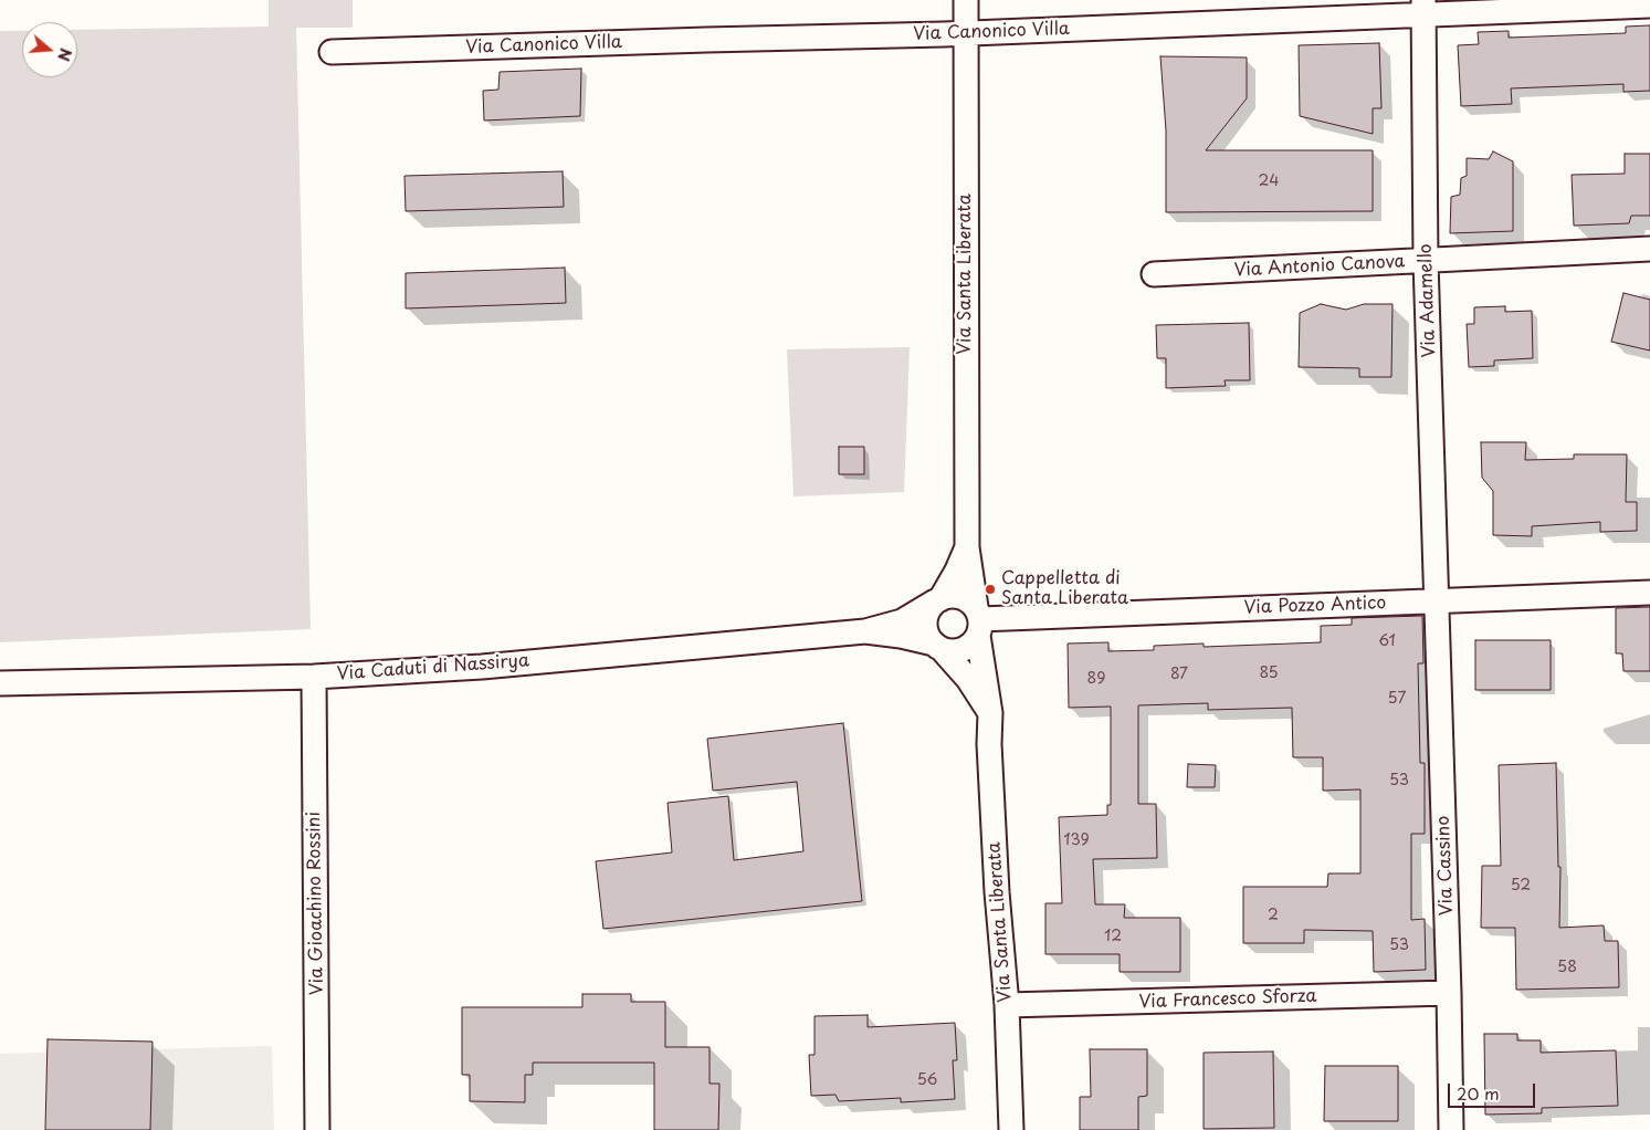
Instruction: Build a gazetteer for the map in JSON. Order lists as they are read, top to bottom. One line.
{"streets":{"street":["Via Canonico Villa","Via Antonio Canova","Via Santa Liberata","Via Adamello","Via Pozzo Antico","Via Caduti di Nassirya","Via Cassino","Via Gioachino Rossini","Via Francesco Sforza"]},"crossings":[["Via Canonico Villa","Via Santa Liberata"],["Via Canonico Villa","Via Adamello"],["Via Antonio Canova","Via Adamello"],["Via Santa Liberata","Via Pozzo Antico"],["Via Santa Liberata","Via Francesco Sforza"],["Via Adamello","Via Pozzo Antico"],["Via Adamello","Via Cassino"],["Via Pozzo Antico","Via Cassino"],["Via Caduti di Nassirya","Via Gioachino Rossini"],["Via Cassino","Via Francesco Sforza"]],"places":["Cappelletta di Santa Liberata"],"house_numbers":["24","61","85","87","89","57","53","139","52","2","12","53","58","56"],"scale_bar":"20 m","north":"right"}
